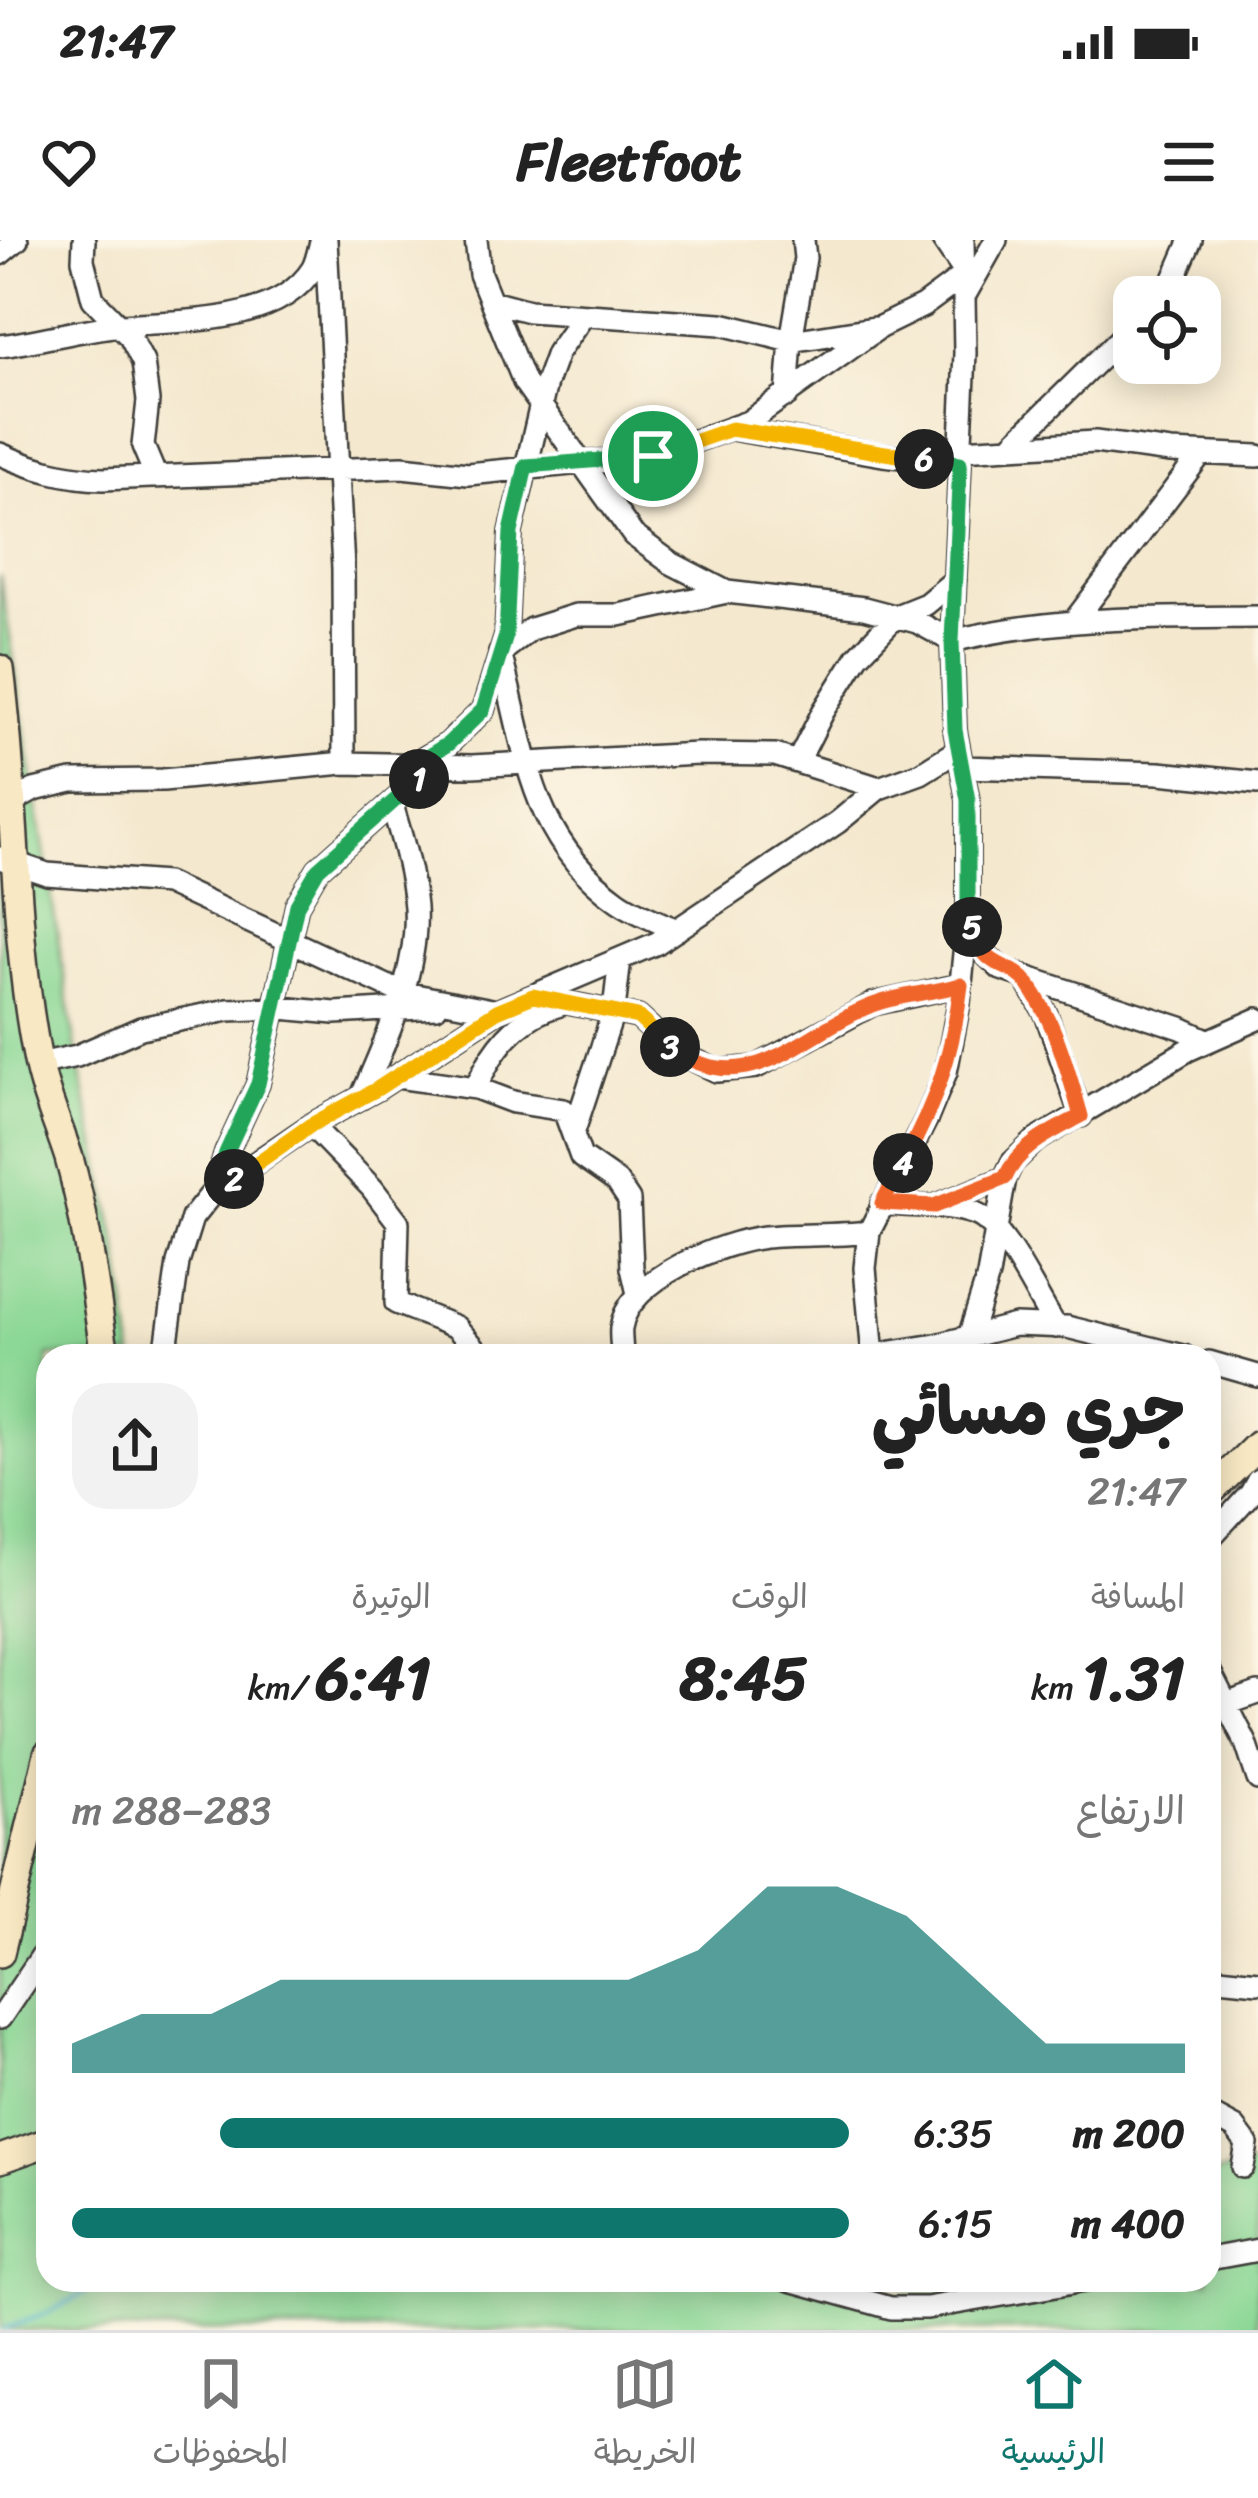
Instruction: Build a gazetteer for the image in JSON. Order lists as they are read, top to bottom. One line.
{"page":{"status":"21:47","header":"Fleetfoot","pins":["6","1","5","3","4","2"],"heading":["جري مسائي","21:47"],"stats":[["المسافة","1.31 km"],["الوقت","8:45"],["الوتيرة","6:41 /km"]],"chart":["الارتفاع","283–288 m"],"list":[{"name":"200 m","note":"6:35"},{"name":"400 m","note":"6:15"}],"tabs":["الرئيسية","الخريطة","المحفوظات"]}}
